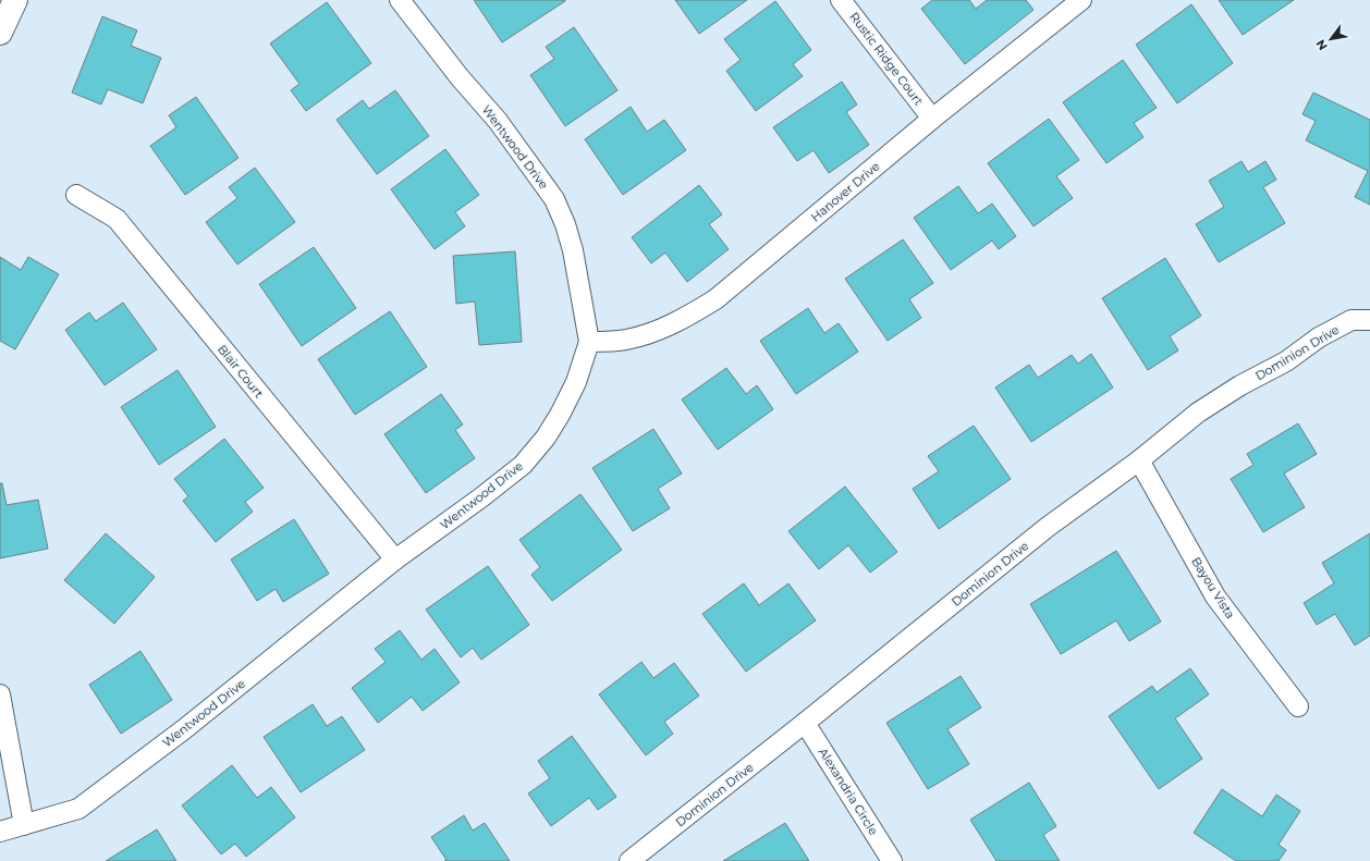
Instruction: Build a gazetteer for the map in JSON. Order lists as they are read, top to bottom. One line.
{"streets":{"street":["Rustic Ridge Court","Wentwood Drive","Hanover Drive","Dominion Drive","Blair Court","Bayou Vista","Alexandria Circle"]},"crossings":[["Rustic Ridge Court","Hanover Drive"],["Wentwood Drive","Hanover Drive"],["Wentwood Drive","Blair Court"],["Dominion Drive","Bayou Vista"],["Dominion Drive","Alexandria Circle"]],"north":"bottom left"}
